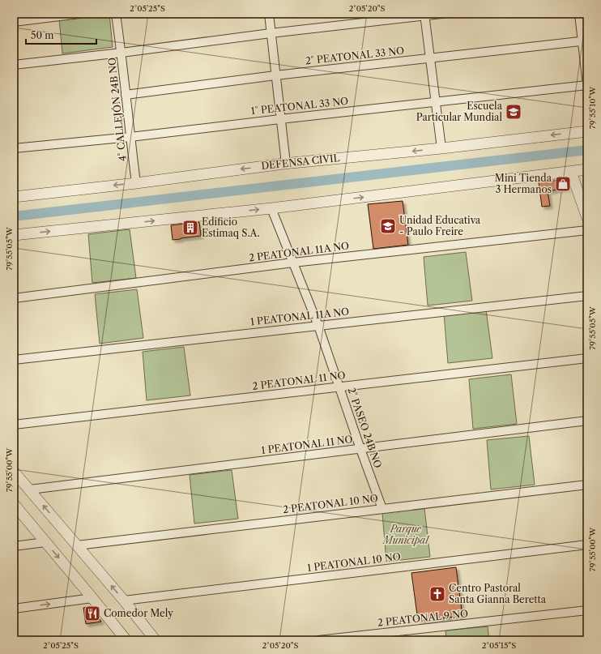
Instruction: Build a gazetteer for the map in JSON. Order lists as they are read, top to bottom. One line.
{"streets":{"street":["2° PEATONAL 33 NO","1° PEATONAL 33 NO","4° CALLEJÓN 24B NO","DEFENSA CIVIL","2 PEATONAL 11A NO","1 PEATONAL 11A NO","2 PEATONAL 11 NO","2° PASEO 24B NO","1 PEATONAL 11 NO","2 PEATONAL 10 NO","1 PEATONAL 10 NO","2 PEATONAL 9 NO"]},"crossings":[["2° PEATONAL 33 NO","4° CALLEJÓN 24B NO"],["1° PEATONAL 33 NO","4° CALLEJÓN 24B NO"],["4° CALLEJÓN 24B NO","DEFENSA CIVIL"],["2 PEATONAL 11A NO","2° PASEO 24B NO"],["1 PEATONAL 11A NO","2° PASEO 24B NO"],["2 PEATONAL 11 NO","2° PASEO 24B NO"],["2° PASEO 24B NO","1 PEATONAL 11 NO"],["2° PASEO 24B NO","2 PEATONAL 10 NO"]],"parks":["Parque Municipal"],"places":{"school or university":["Escuela Particular Mundial","Unidad Educativa - Paulo Freire"],"shop":["Mini Tienda 3 Hermanos"],"building":["Edificio Estimaq S.A."],"church":["Centro Pastoral Santa Gianna Beretta"],"restaurant":["Comedor Mely"]},"scale_bar":"50 m","coordinates":["2°05'25\"S","2°05'20\"S","79°55'10\"W","79°55'05\"W","79°55'00\"W","2°05'15\"S"]}
